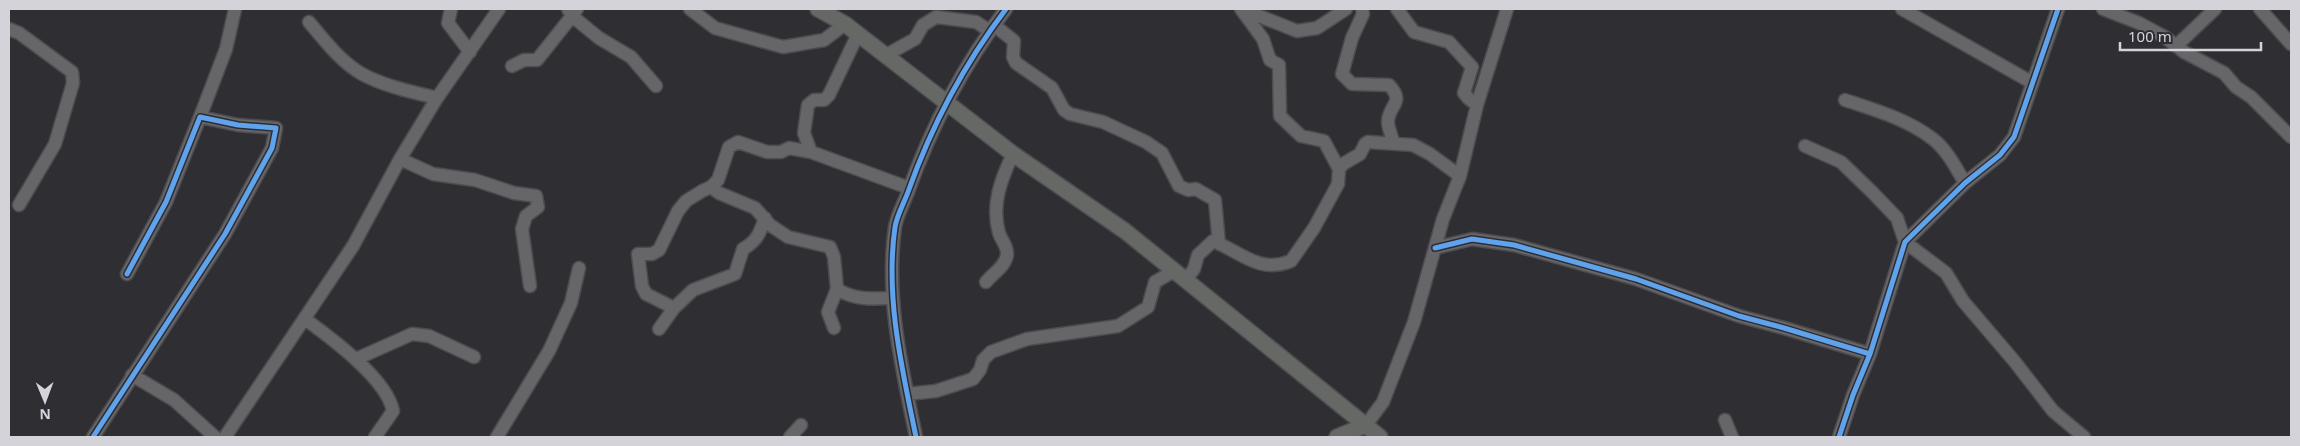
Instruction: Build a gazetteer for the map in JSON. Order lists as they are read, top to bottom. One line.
{"scale_bar":"100 m","north":"bottom"}
